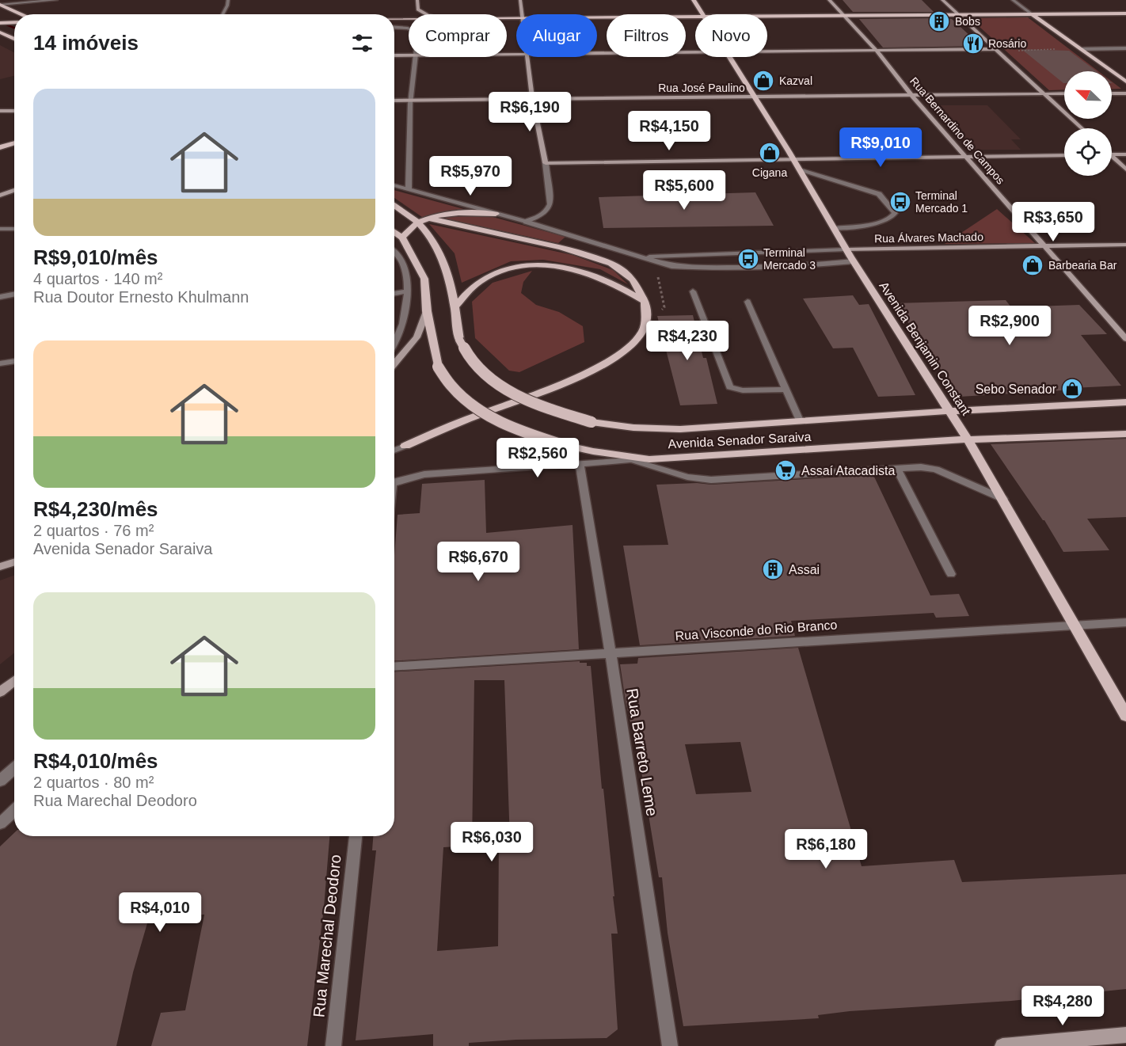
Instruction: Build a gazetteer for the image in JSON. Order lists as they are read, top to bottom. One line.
{"streets":{"main road":["Avenida Benjamin Constant","Avenida Senador Saraiva"],"street":["Rua José Paulino","Rua Bernardino de Campos","Rua Álvares Machado","Rua Visconde do Rio Branco","Rua Barreto Leme","Rua Marechal Deodoro"]},"crossings":[["Rua José Paulino","Rua Bernardino de Campos"],["Rua José Paulino","Avenida Benjamin Constant"],["Rua Bernardino de Campos","Rua Álvares Machado"],["Rua Álvares Machado","Avenida Benjamin Constant"],["Avenida Benjamin Constant","Avenida Senador Saraiva"],["Avenida Benjamin Constant","Rua Visconde do Rio Branco"],["Rua Visconde do Rio Branco","Rua Barreto Leme"]],"places":{"building":["Bobs","Assai"],"restaurant":["Rosário"],"shop":["Kazval","Cigana","Barbearia Bar","Sebo Senador"],"bus stop":["Terminal Mercado 1","Terminal Mercado 3"],"supermarket":["Assaí Atacadista"]},"north":"top left","page":{"chip":["Comprar","Alugar","Filtros","Novo"],"heading":"14 imóveis","list":[{"name":"R$9,010/mês","note":"4 quartos · 140 m² · Rua Doutor Ernesto Khulmann"},{"name":"R$4,230/mês","note":"2 quartos · 76 m² · Avenida Senador Saraiva"},{"name":"R$4,010/mês","note":"2 quartos · 80 m² · Rua Marechal Deodoro"}],"price":["R$6,190","R$4,150","R$9,010","R$5,970","R$5,600","R$3,650","R$2,900","R$4,230","R$2,560","R$6,670","R$6,030","R$6,180","R$4,010","R$4,280"]}}
